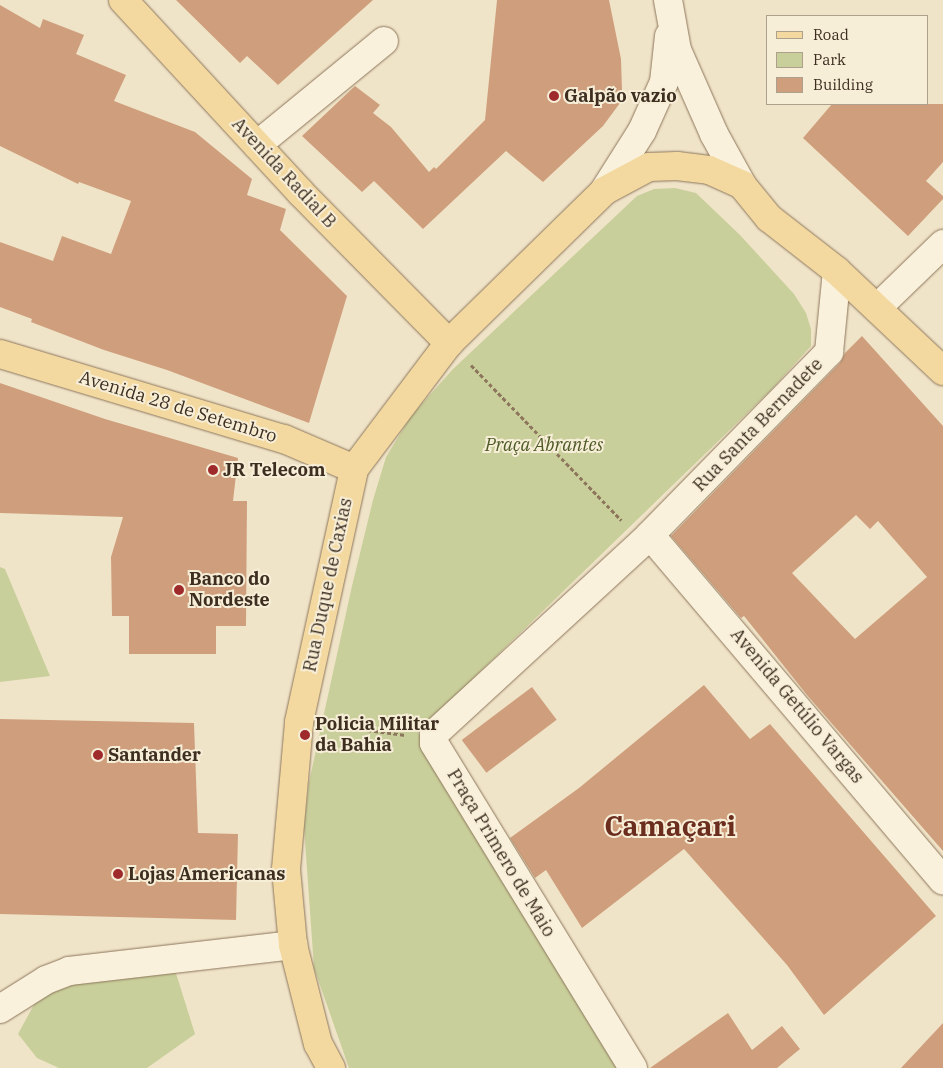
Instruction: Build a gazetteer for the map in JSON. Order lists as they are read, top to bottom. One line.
{"streets":{"main road":["Avenida Radial B","Avenida 28 de Setembro","Rua Duque de Caxias"],"street":["Rua Santa Bernadete","Avenida Getúlio Vargas","Praça Primero de Maio"]},"crossings":[["Avenida Radial B","Rua Duque de Caxias"],["Avenida 28 de Setembro","Rua Duque de Caxias"],["Rua Santa Bernadete","Avenida Getúlio Vargas"]],"districts":["Camaçari"],"parks":["Praça Abrantes"],"places":["Galpão vazio","JR Telecom","Banco do Nordeste","Policia Militar da Bahia","Santander","Lojas Americanas"],"legend":["Road","Park","Building"]}
